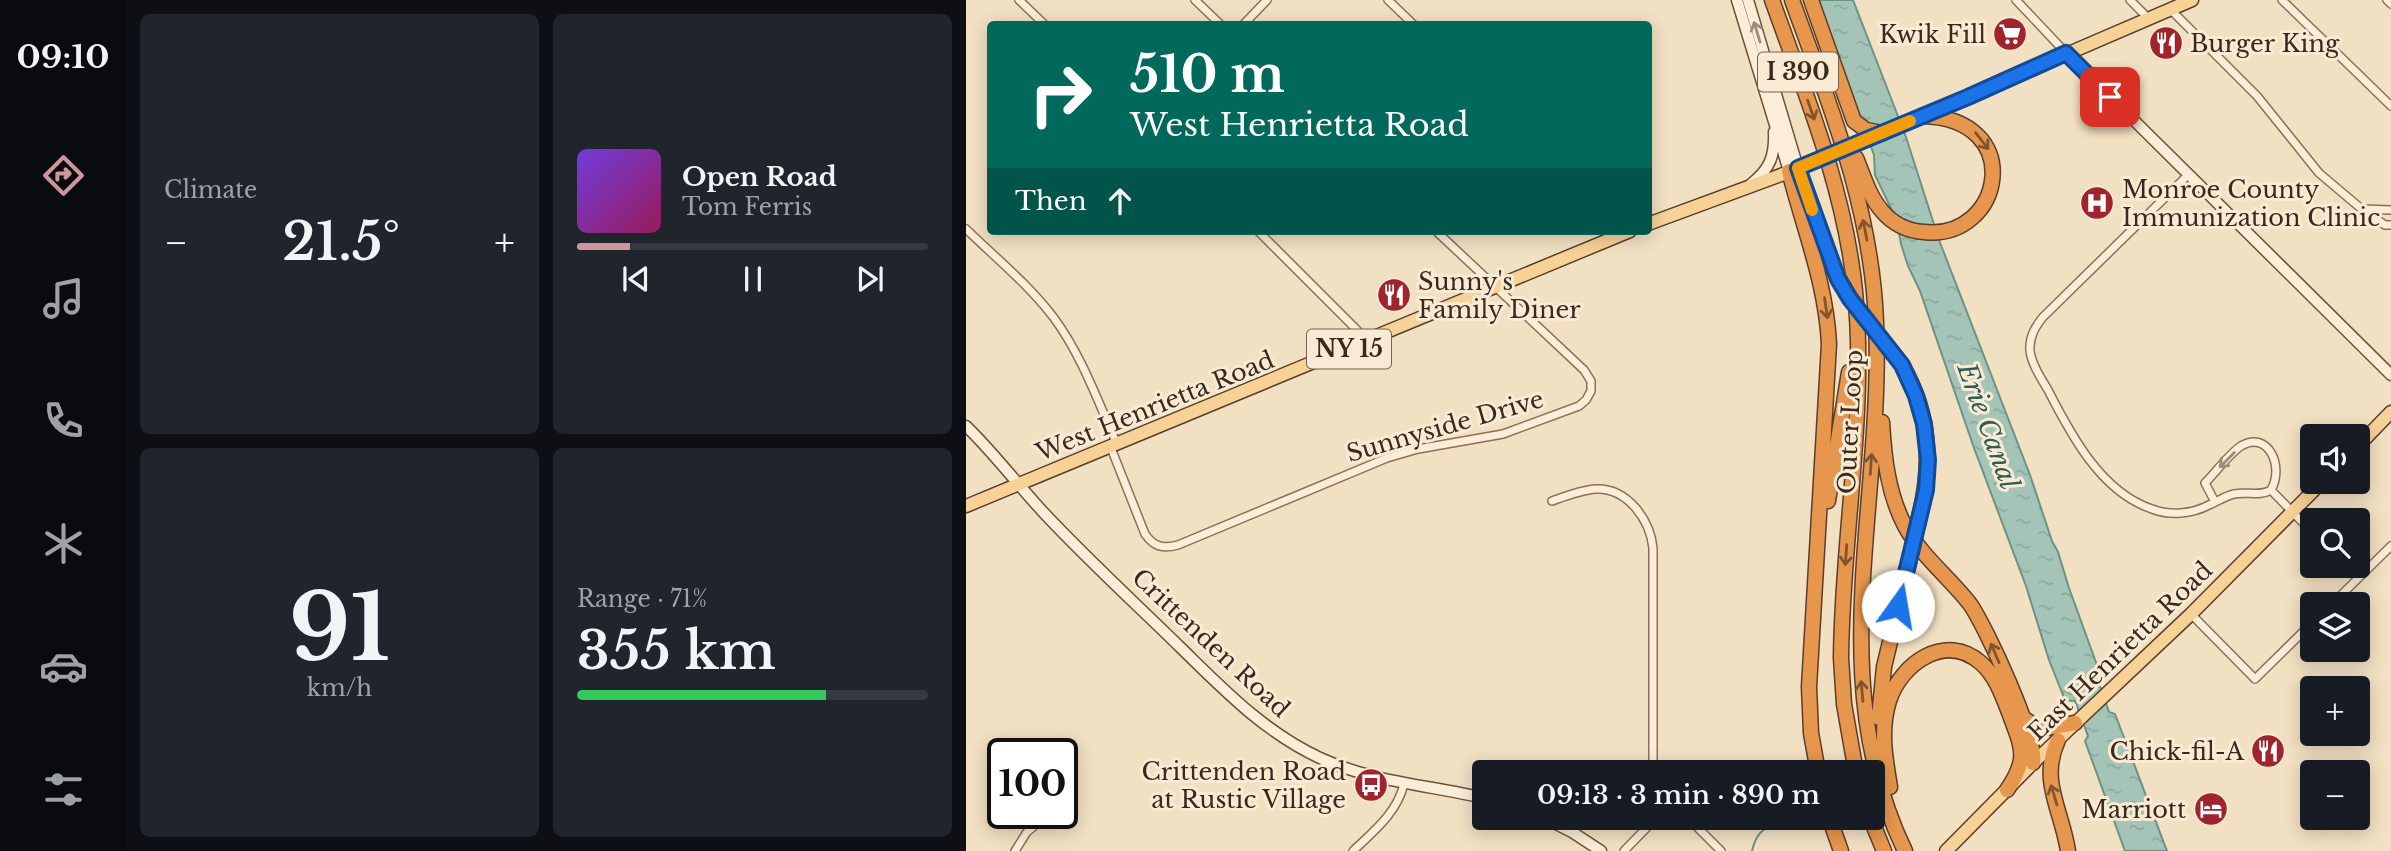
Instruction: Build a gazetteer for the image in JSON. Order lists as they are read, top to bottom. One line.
{"streets":{"highway":["I 390","Outer Loop"],"main road":["NY 15","West Henrietta Road","East Henrietta Road"],"street":["Sunnyside Drive","Crittenden Road"]},"crossings":[["West Henrietta Road","Sunnyside Drive"],["West Henrietta Road","Crittenden Road"]],"water":["Erie Canal"],"places":{"supermarket":["Kwik Fill"],"restaurant":["Burger King","Sunny's Family Diner","Chick-fil-A"],"hospital":["Monroe County Immunization Clinic"],"bus stop":["Crittenden Road at Rustic Village"],"hotel":["Marriott"]},"page":{"tabs":"09:10","tile":["Climate",["91","km/h"],["Range · 71%","355 km"]],"turn":["510 m","West Henrietta Road"],"song":["Open Road","Tom Ferris"],"then":"Then","heat":["−","21.5°","+"],"map_buttons":["+","−"],"limit":"100","trip":"09:13 · 3 min · 890 m"}}
